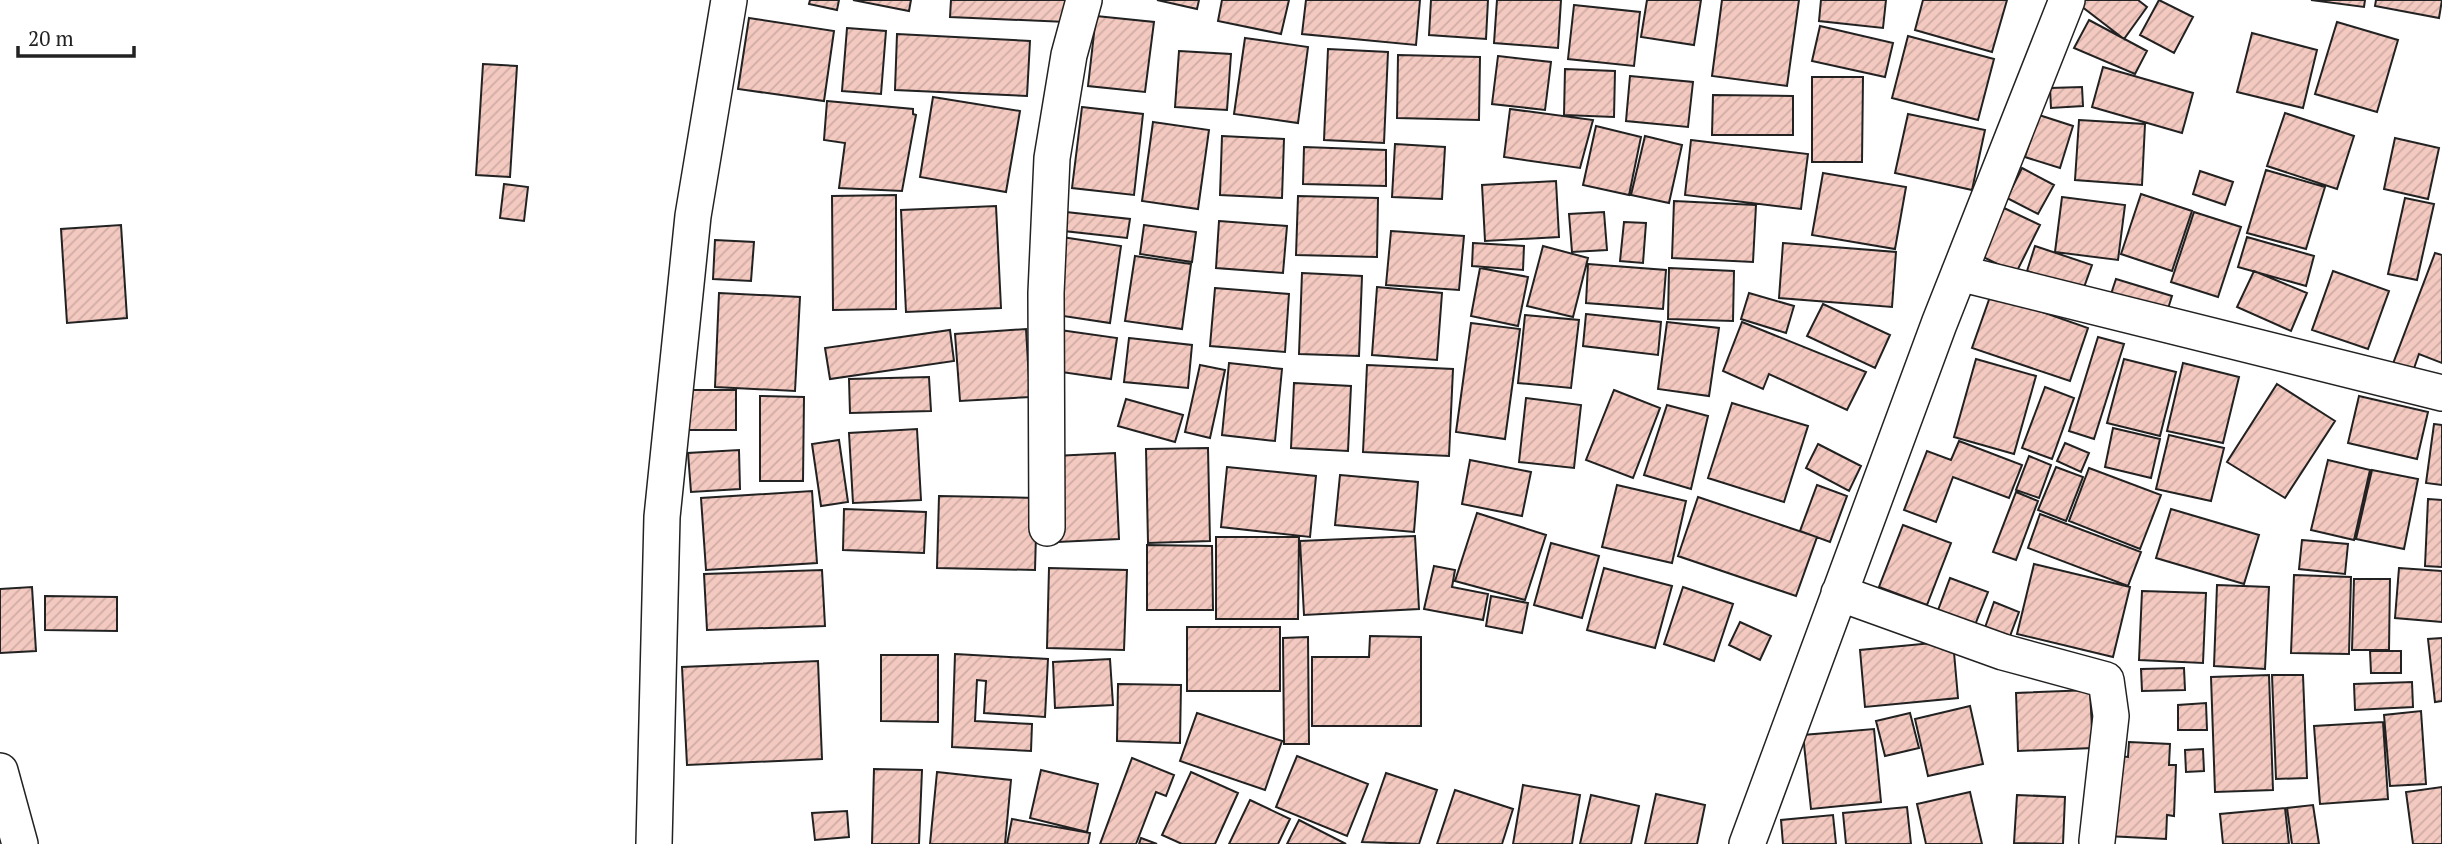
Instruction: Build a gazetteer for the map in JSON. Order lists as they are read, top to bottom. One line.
{"scale_bar":"20 m"}
